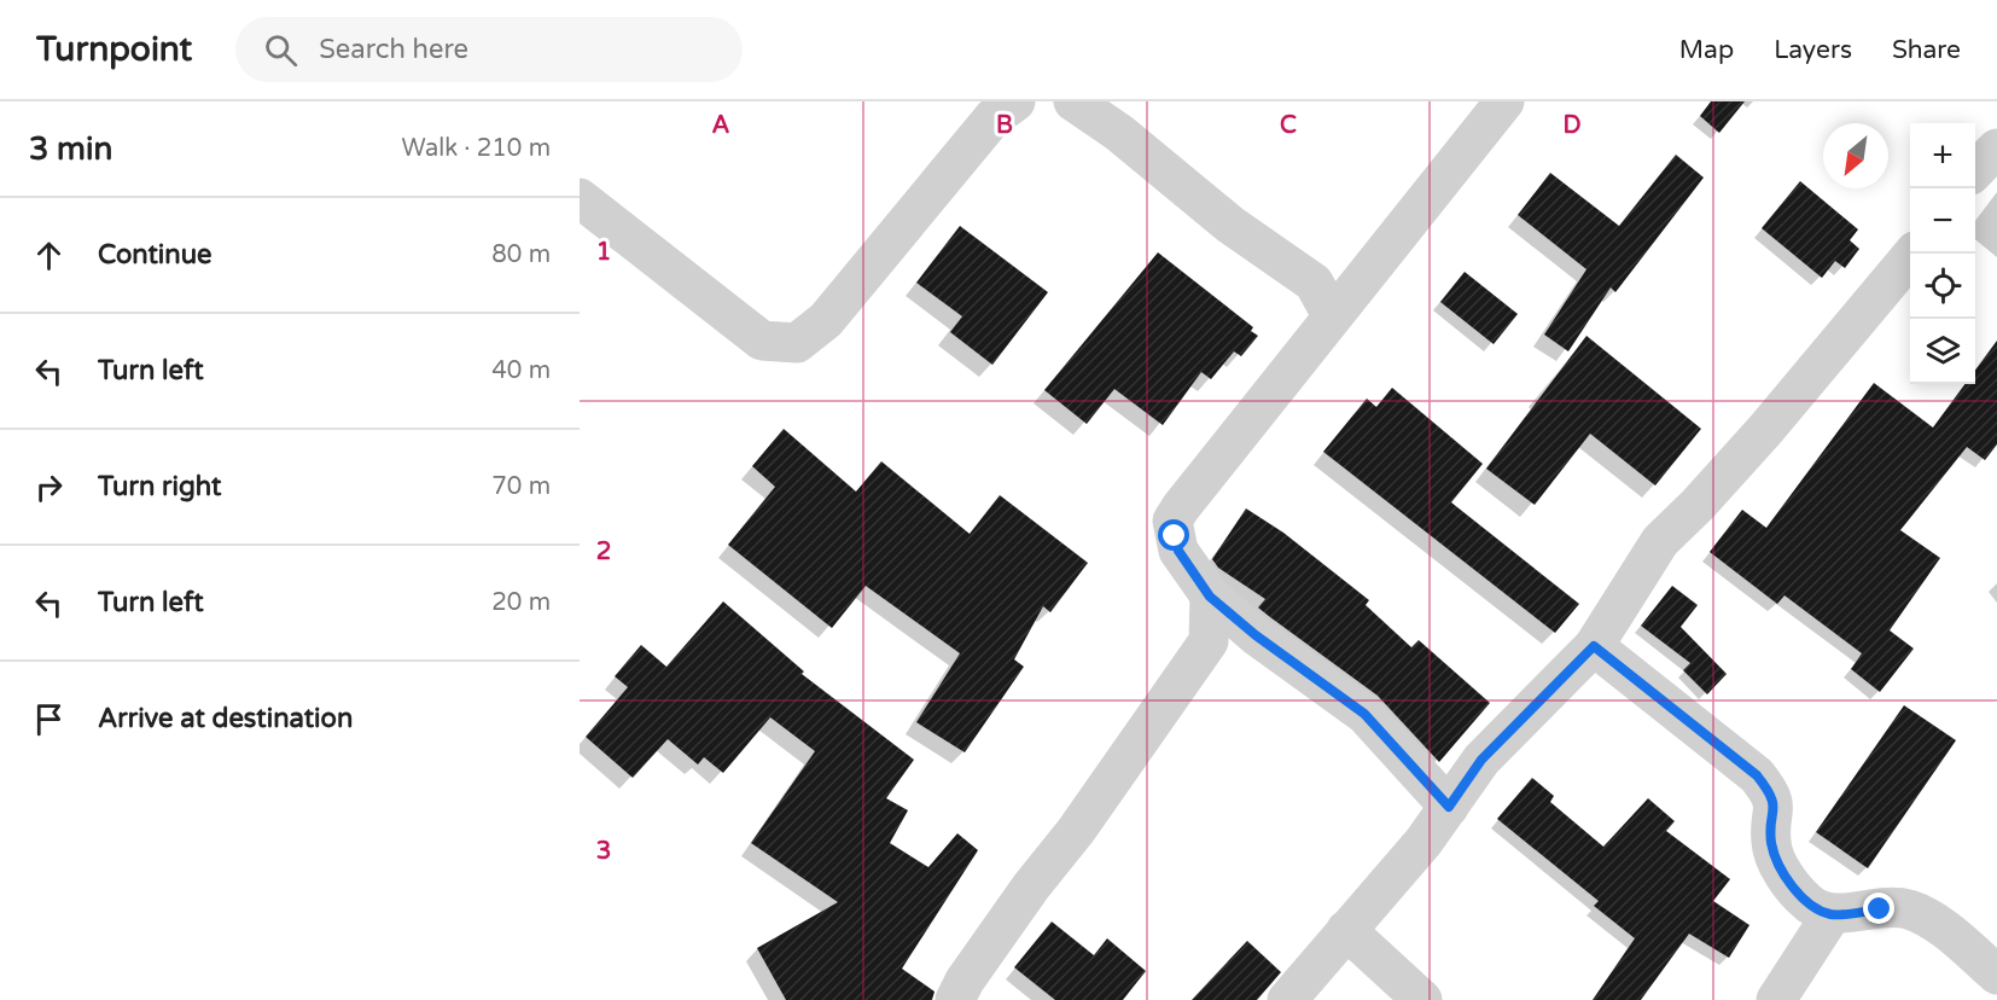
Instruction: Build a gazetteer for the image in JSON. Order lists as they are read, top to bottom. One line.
{"north":"bottom left","page":{"header":"Turnpoint","search":"Search here","nav":["Map","Layers","Share"],"heading":["3 min","Walk · 210 m"],"map_buttons":["+","−"],"list":[["Continue","80 m"],["Turn left","40 m"],["Turn right","70 m"],["Turn left","20 m"],"Arrive at destination"]},"grid":{"columns":["A","B","C","D"],"rows":["1","2","3"]}}
